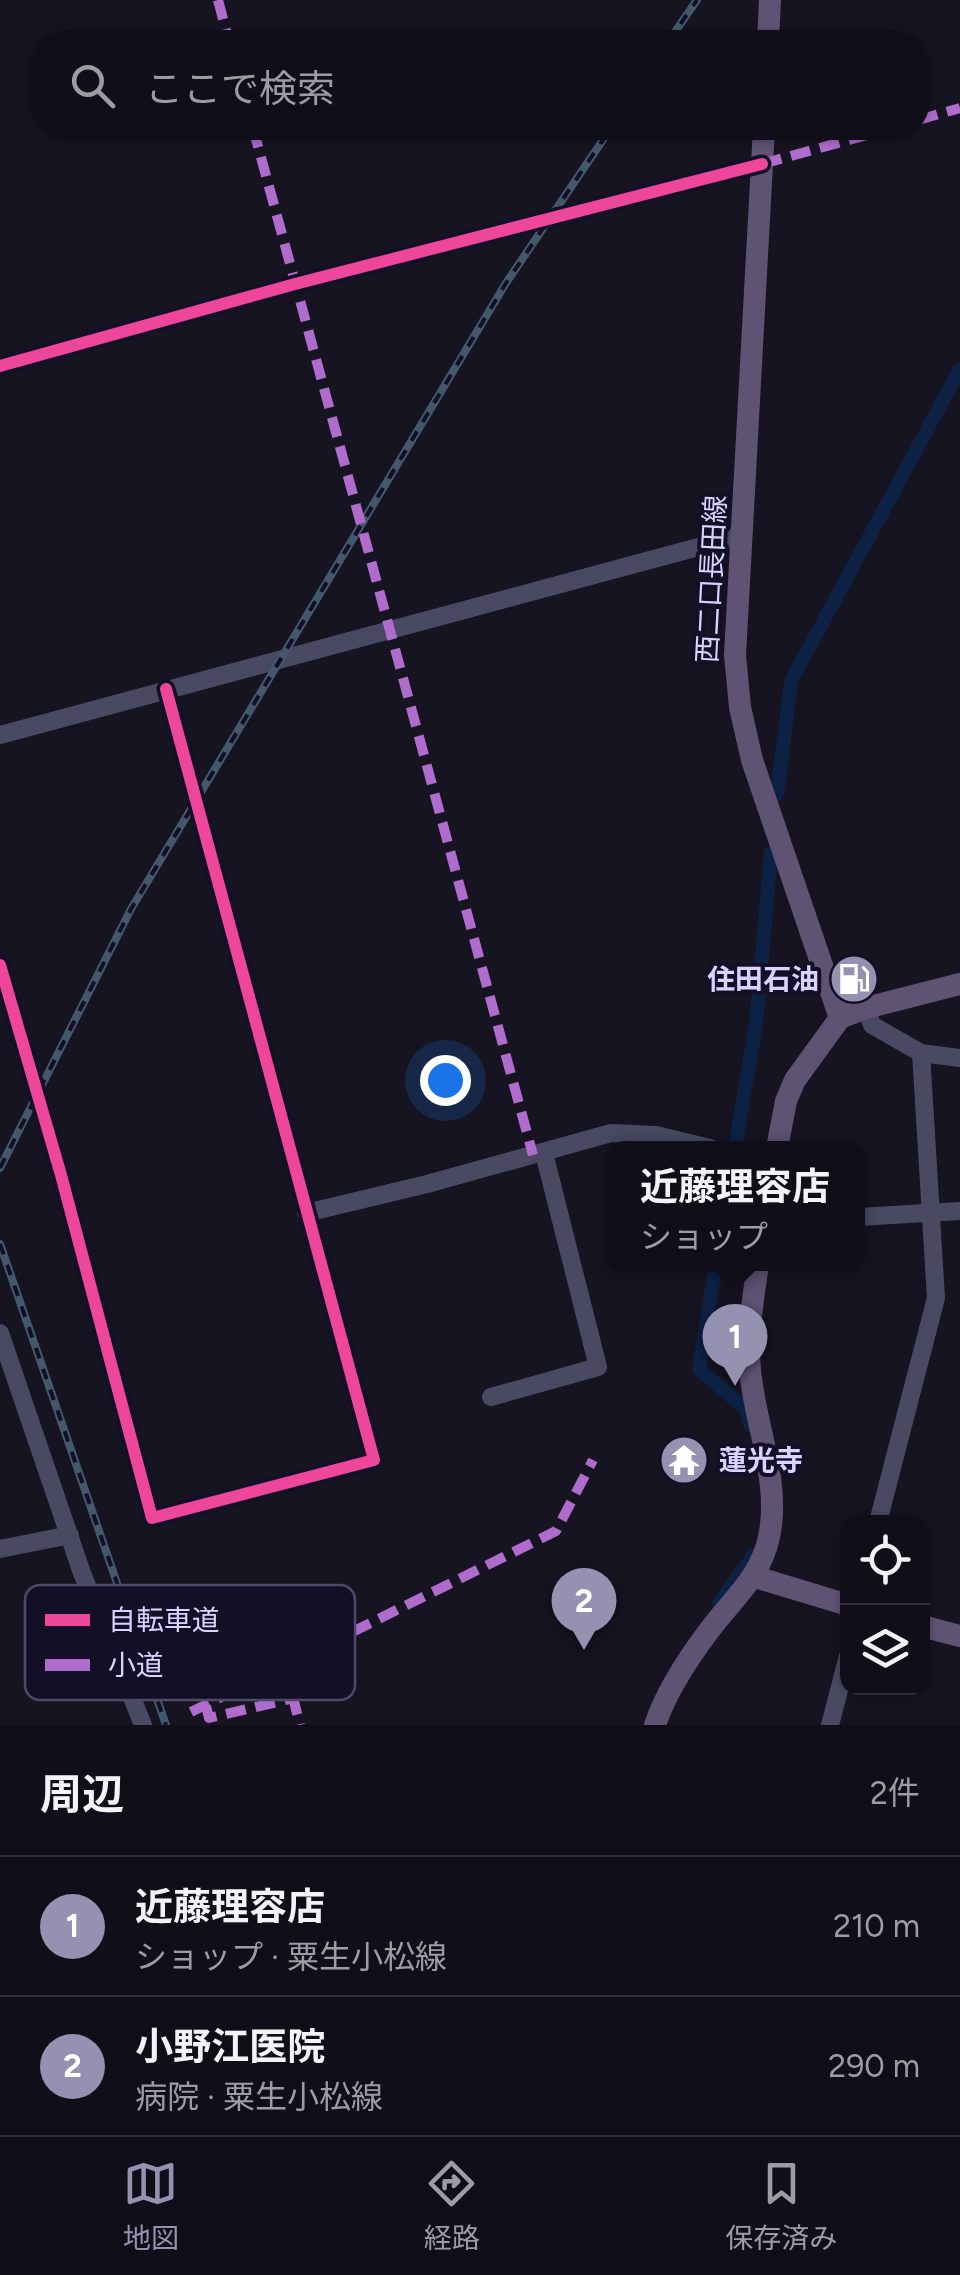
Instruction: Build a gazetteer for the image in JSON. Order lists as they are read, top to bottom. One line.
{"streets":{"main road":["西二口長田線"]},"places":{"fuel station":["住田石油"],"temple":["蓮光寺"]},"legend":["自転車道","小道"],"page":{"search":"ここで検索","popup":["近藤理容店","ショップ"],"pins":["1","2"],"heading":["周辺","2件"],"list":[{"mark":"1","name":"近藤理容店","note":"ショップ · 粟生小松線","value":"210 m"},{"mark":"2","name":"小野江医院","note":"病院 · 粟生小松線","value":"290 m"}],"nav":["地図","経路","保存済み"]}}
